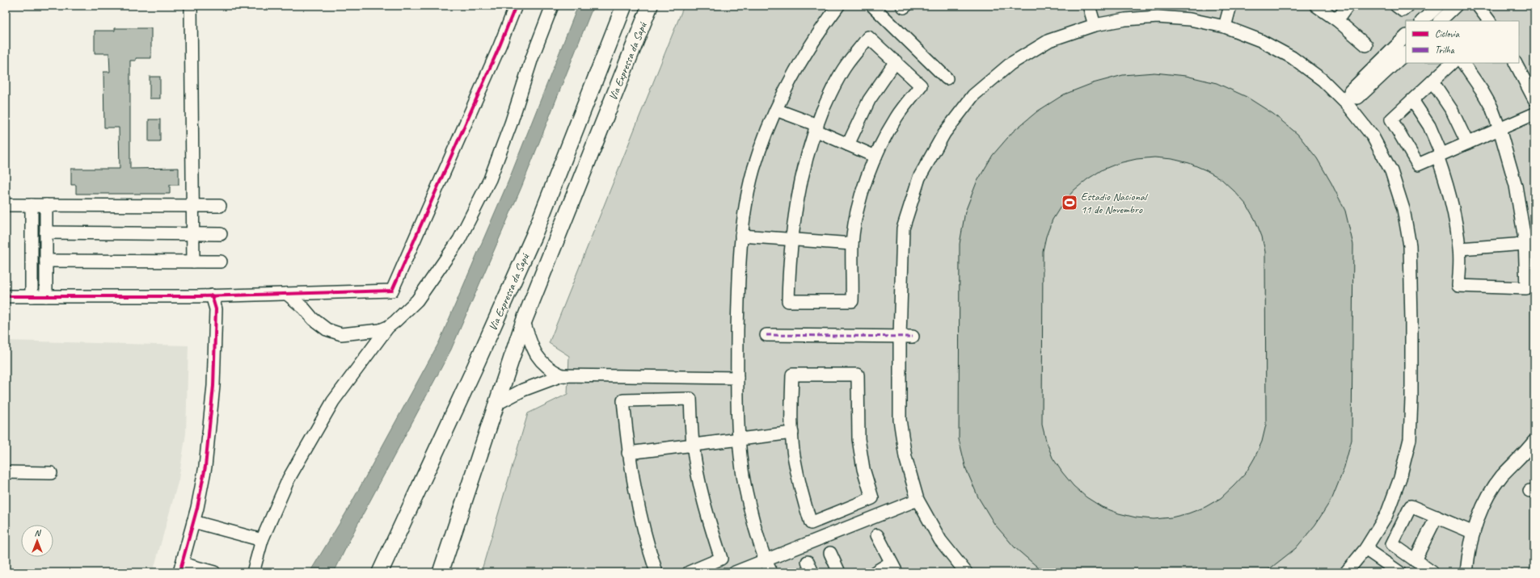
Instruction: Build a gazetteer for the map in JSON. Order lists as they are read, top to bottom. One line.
{"streets":{"main road":["Via Expressa da Sapú"]},"places":{"sports":["Estadio Nacional 11 de Novembro"]},"legend":["Ciclovia","Trilha"],"north":"top"}
